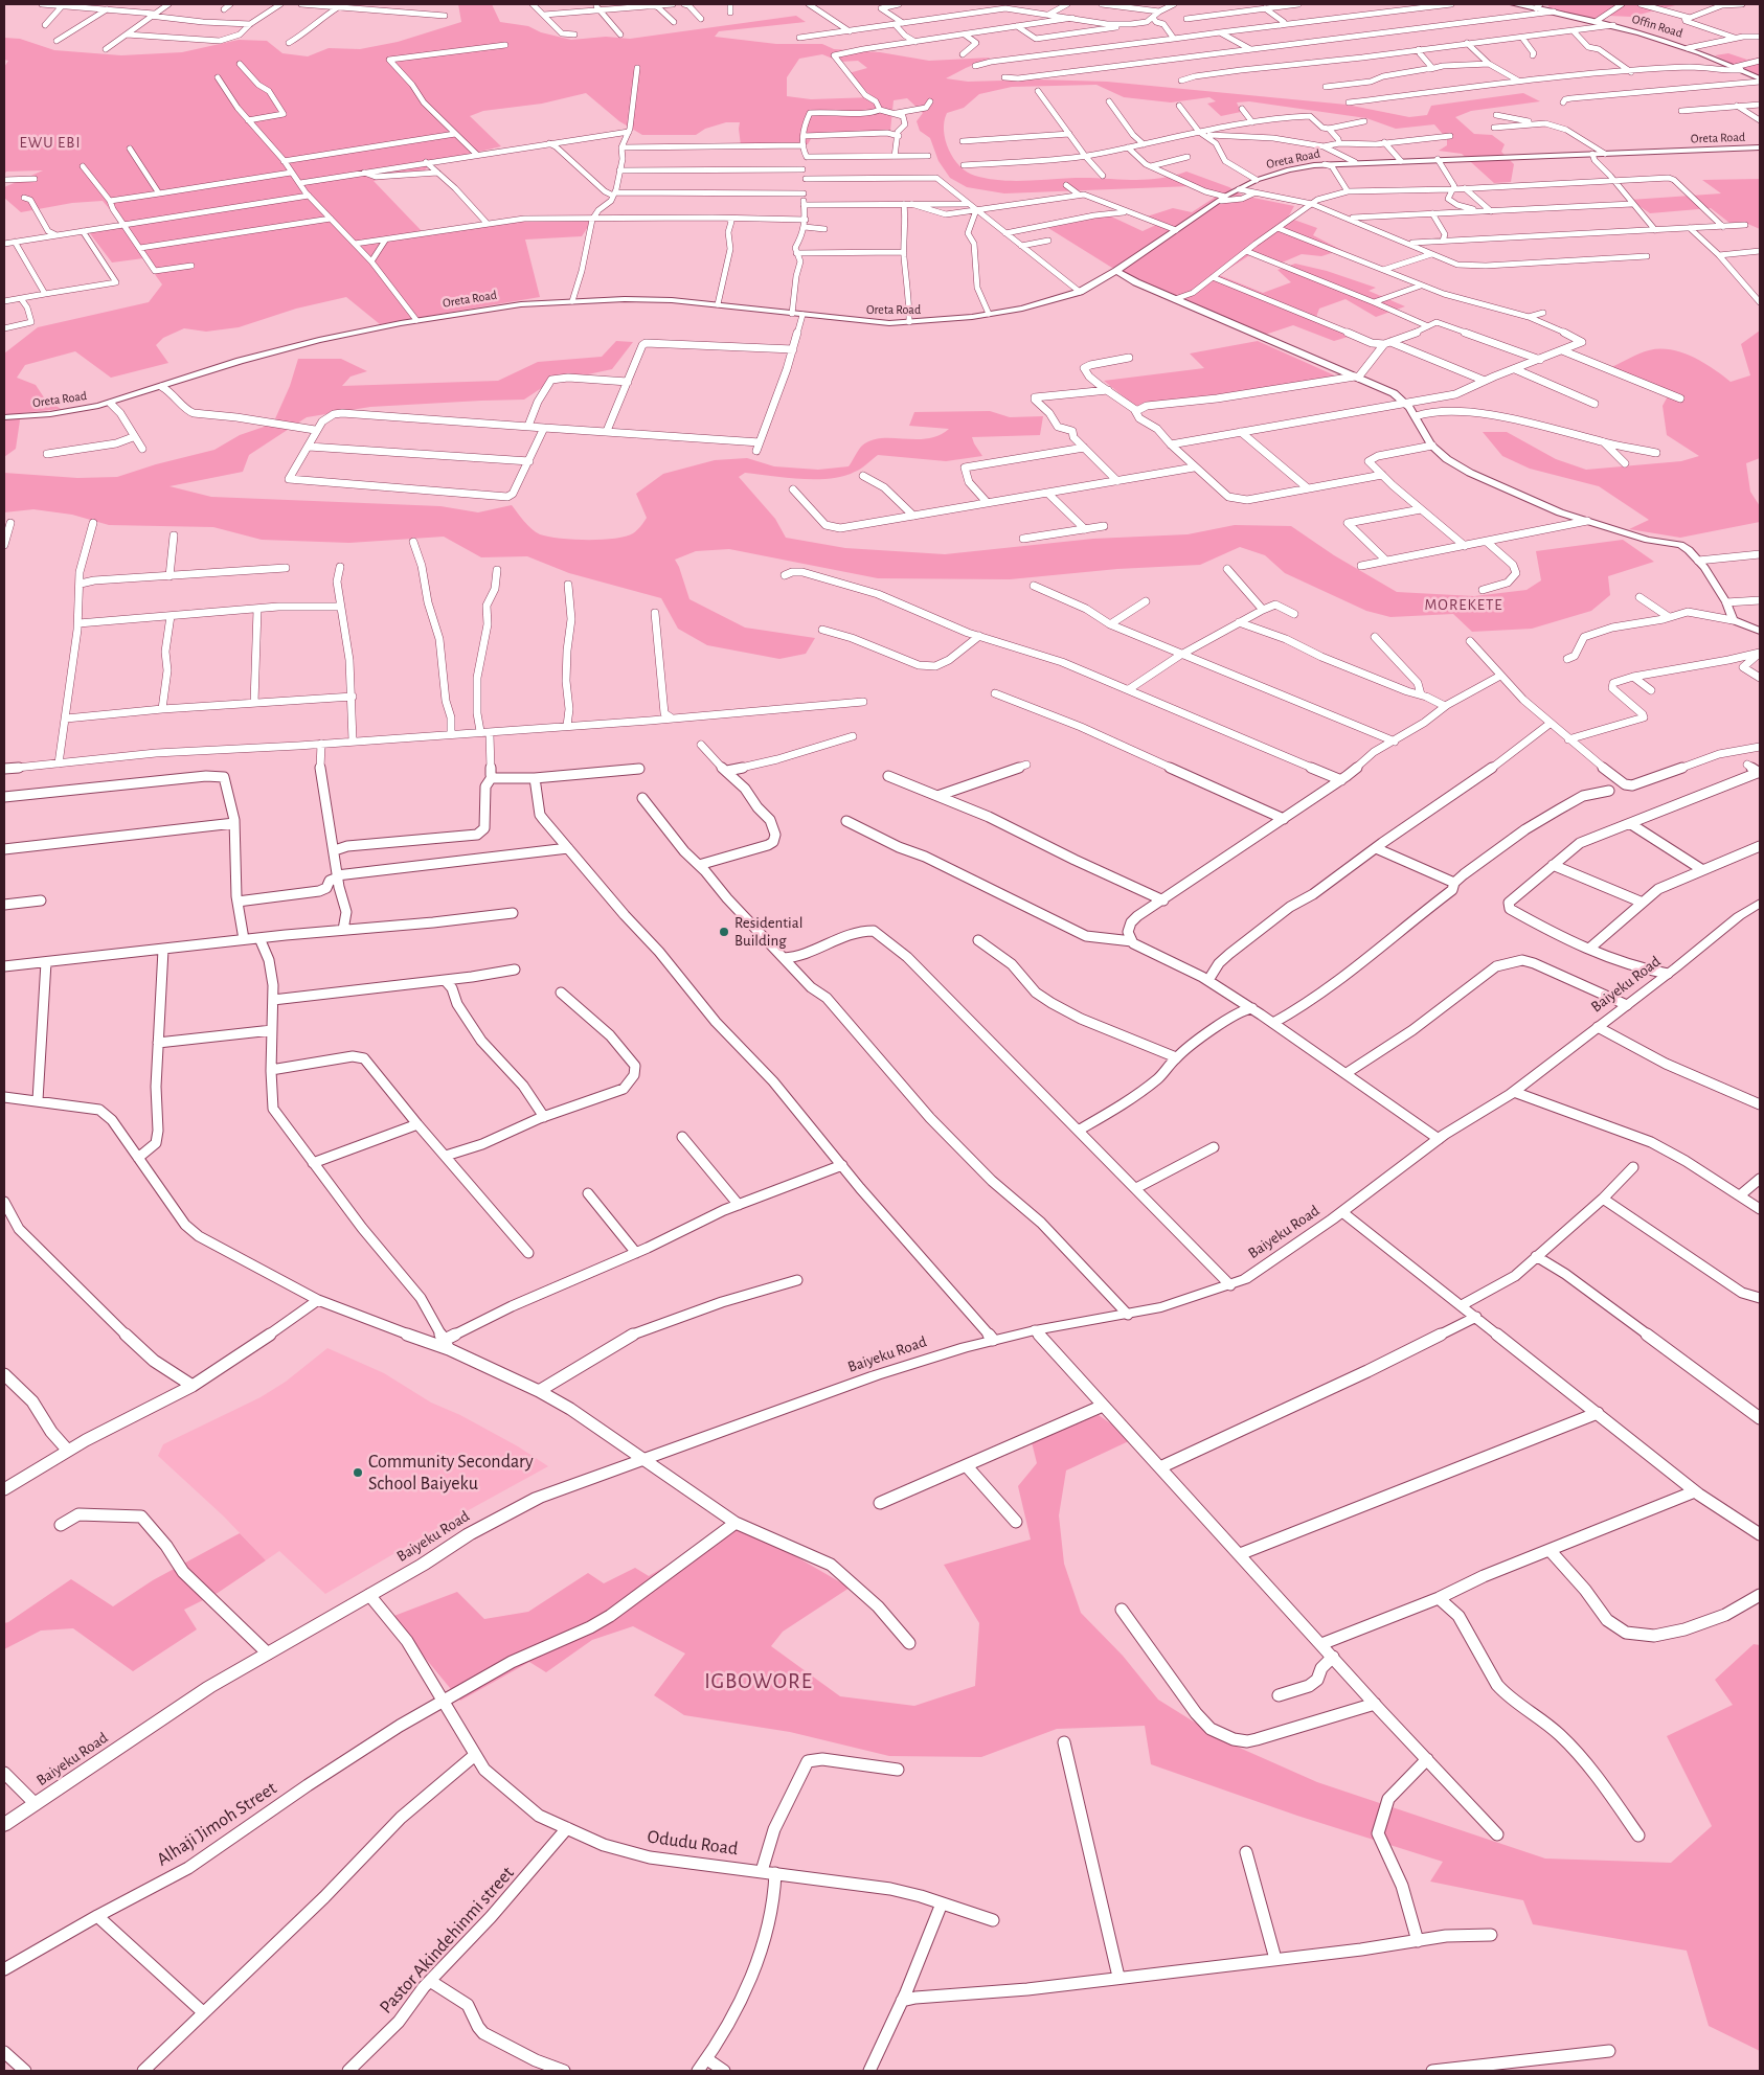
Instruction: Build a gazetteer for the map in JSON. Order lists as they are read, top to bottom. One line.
{"streets":{"street":["Offin Road","Oreta Road","Baiyeku Road","Alhaji Jimoh Street","Odudu Road","Pastor Akindehinmi street"]},"crossings":[["Alhaji Jimoh Street","Odudu Road"],["Odudu Road","Pastor Akindehinmi street"]],"districts":["EWU EBI","MOREKETE","IGBOWORE"],"places":["Residential Building","Community Secondary School Baiyeku"]}
